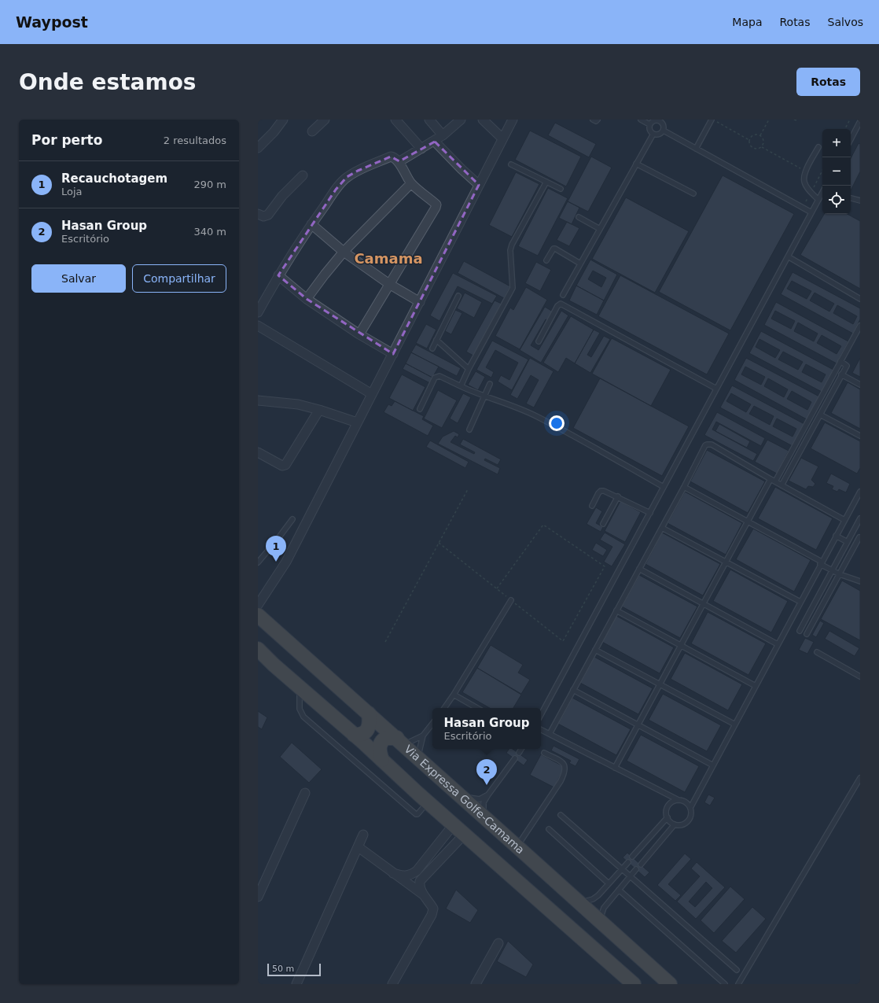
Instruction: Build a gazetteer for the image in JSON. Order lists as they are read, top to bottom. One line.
{"streets":{"highway":["Via Expressa Golfe-Camama"]},"districts":["Camama"],"scale_bar":"50 m","page":{"header":"Waypost","nav":["Mapa","Rotas","Salvos"],"buttons":["Rotas",["Salvar","Compartilhar"]],"title":"Onde estamos","heading":["Por perto","2 resultados"],"map_buttons":["+","−"],"list":[{"mark":"1","name":"Recauchotagem","note":"Loja","value":"290 m"},{"mark":"2","name":"Hasan Group","note":"Escritório","value":"340 m"}],"pins":["1","2"],"popup":["Hasan Group","Escritório"],"scale":"50 m"}}
